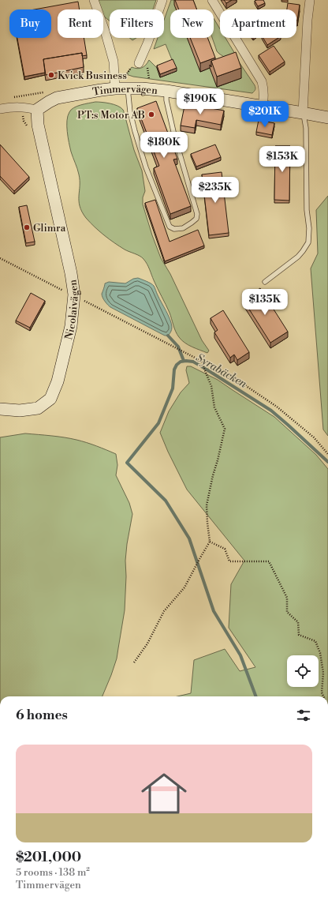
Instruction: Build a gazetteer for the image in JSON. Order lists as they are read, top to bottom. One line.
{"streets":{"street":["Timmervägen","Nicolaivägen"]},"crossings":[["Timmervägen","Nicolaivägen"]],"water":["Syrabäcken"],"places":["Kvick Business","PT:s Motor AB","Glimra"],"page":{"chip":["Buy","Rent","Filters","New","Apartment"],"price":["$190K","$201K","$180K","$153K","$235K","$135K"],"heading":"6 homes","list":[{"name":"$201,000","note":"5 rooms · 138 m² · Timmervägen"}]}}
